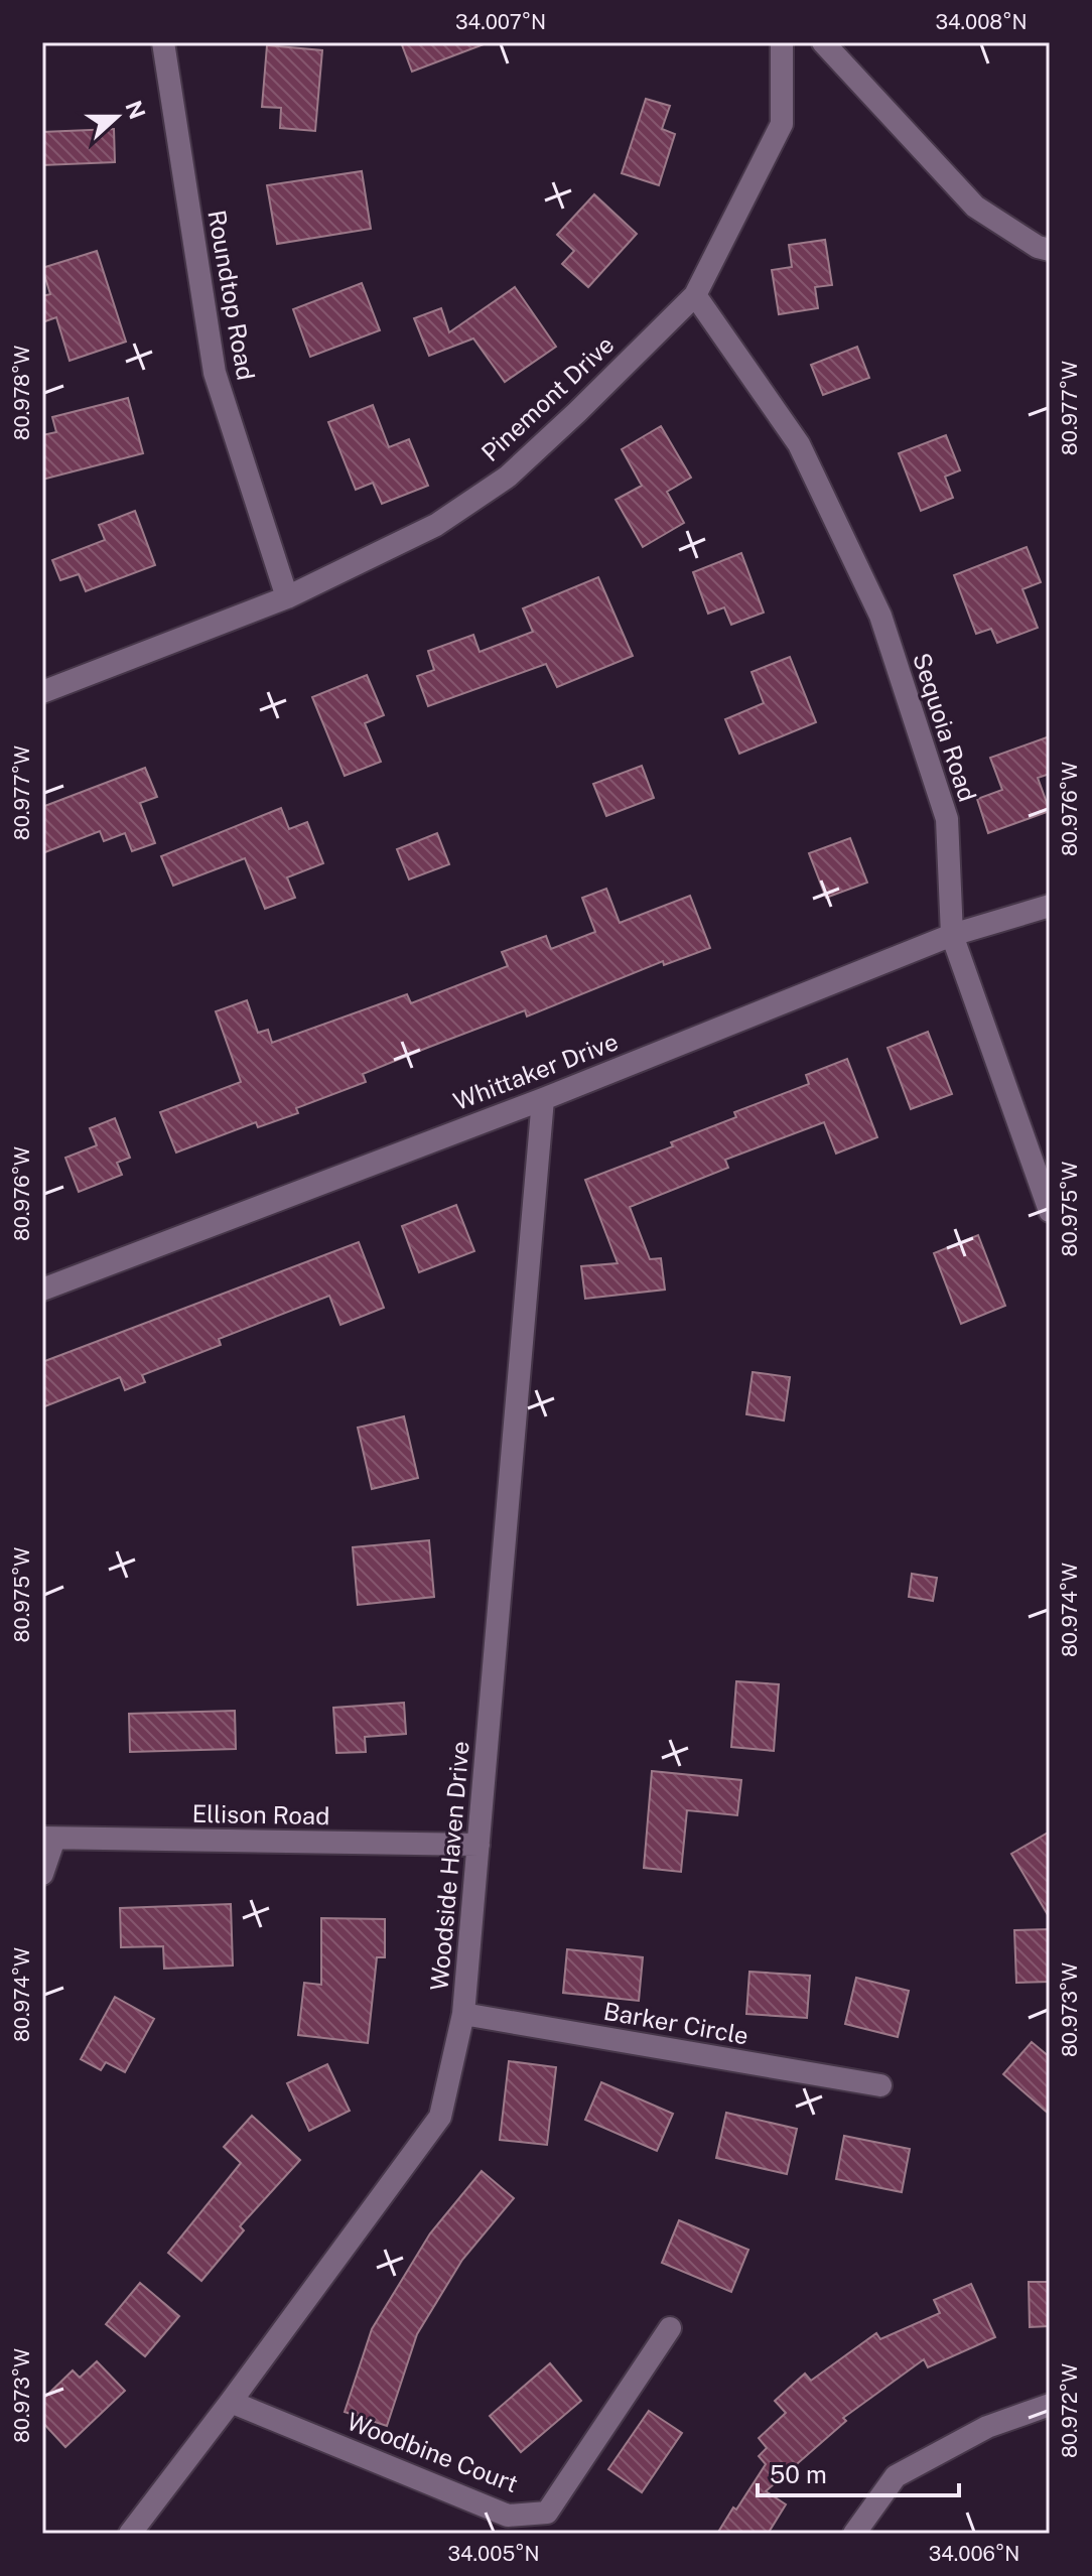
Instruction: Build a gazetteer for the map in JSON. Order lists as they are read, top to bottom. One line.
{"streets":{"street":["Roundtop Road","Pinemont Drive","Sequoia Road","Whittaker Drive","Ellison Road","Woodside Haven Drive","Barker Circle","Woodbine Court"]},"crossings":[["Roundtop Road","Pinemont Drive"],["Pinemont Drive","Sequoia Road"],["Sequoia Road","Whittaker Drive"],["Whittaker Drive","Woodside Haven Drive"],["Ellison Road","Woodside Haven Drive"],["Woodside Haven Drive","Barker Circle"],["Woodside Haven Drive","Woodbine Court"]],"scale_bar":"50 m","north":"right","coordinates":["34.007°N","34.008°N","80.978°W","80.977°W","80.976°W","80.975°W","80.974°W","80.973°W","80.972°W","34.005°N","34.006°N"]}
